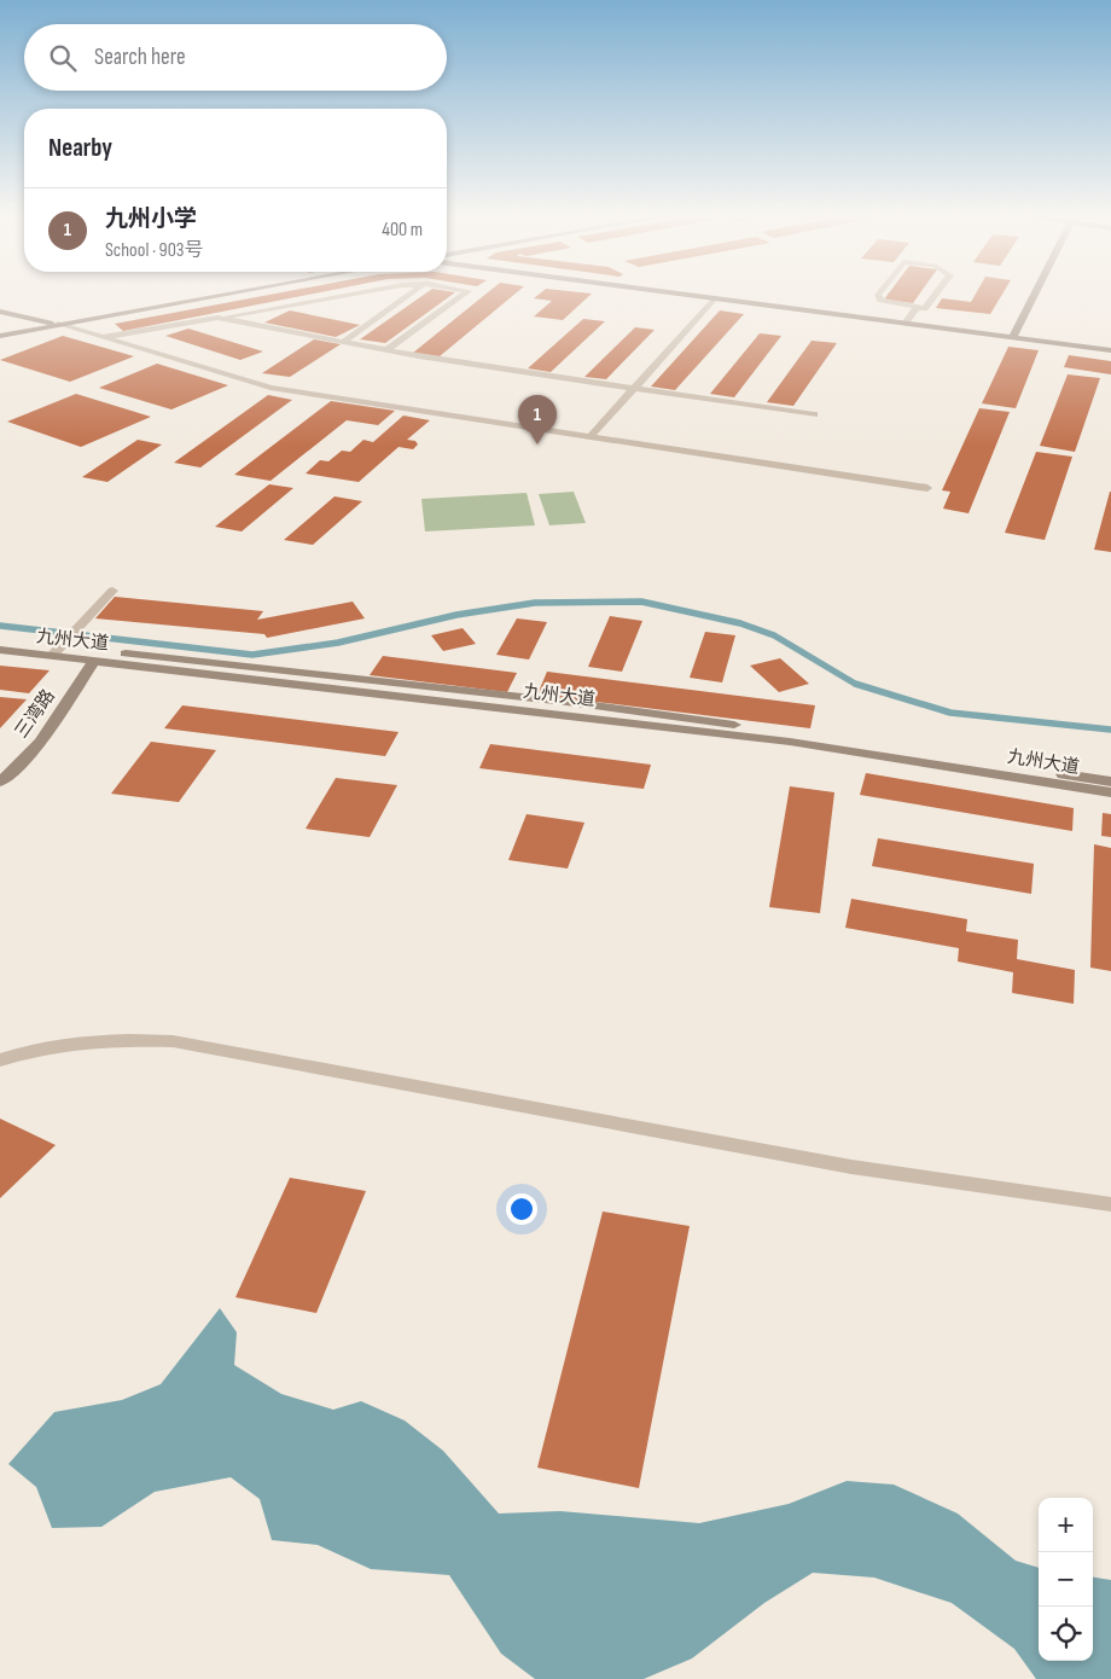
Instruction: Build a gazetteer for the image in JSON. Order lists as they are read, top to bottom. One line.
{"streets":{"street":["九州大道","三湾路"]},"crossings":[["九州大道","三湾路"]],"page":{"search":"Search here","heading":"Nearby","list":[{"mark":"1","name":"九州小学","note":"School · 903号","value":"400 m"}],"pins":"1","map_buttons":["+","−"]}}
